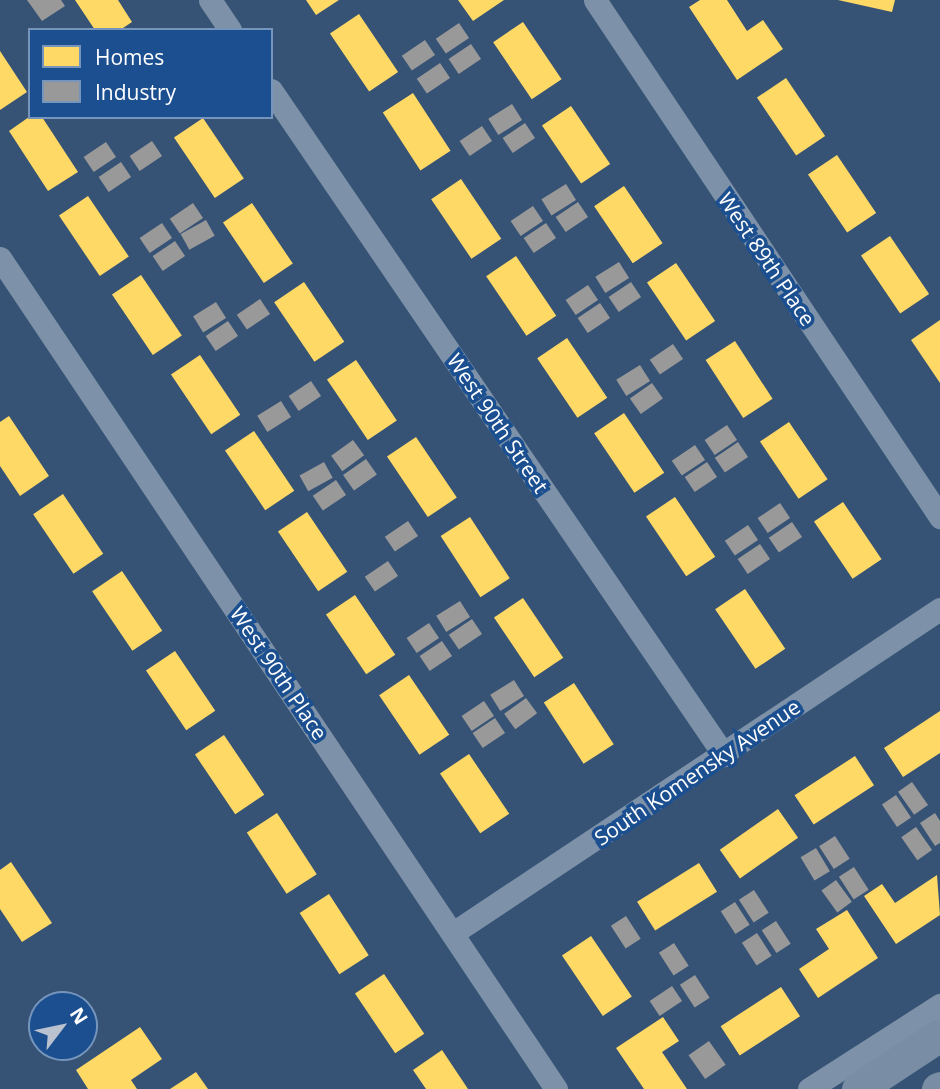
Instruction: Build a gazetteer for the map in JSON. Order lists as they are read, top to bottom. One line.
{"streets":{"street":["West 89th Place","West 90th Street","West 90th Place","South Komensky Avenue"]},"crossings":[["West 90th Street","South Komensky Avenue"],["West 90th Place","South Komensky Avenue"]],"legend":["Homes","Industry"],"north":"top right"}
